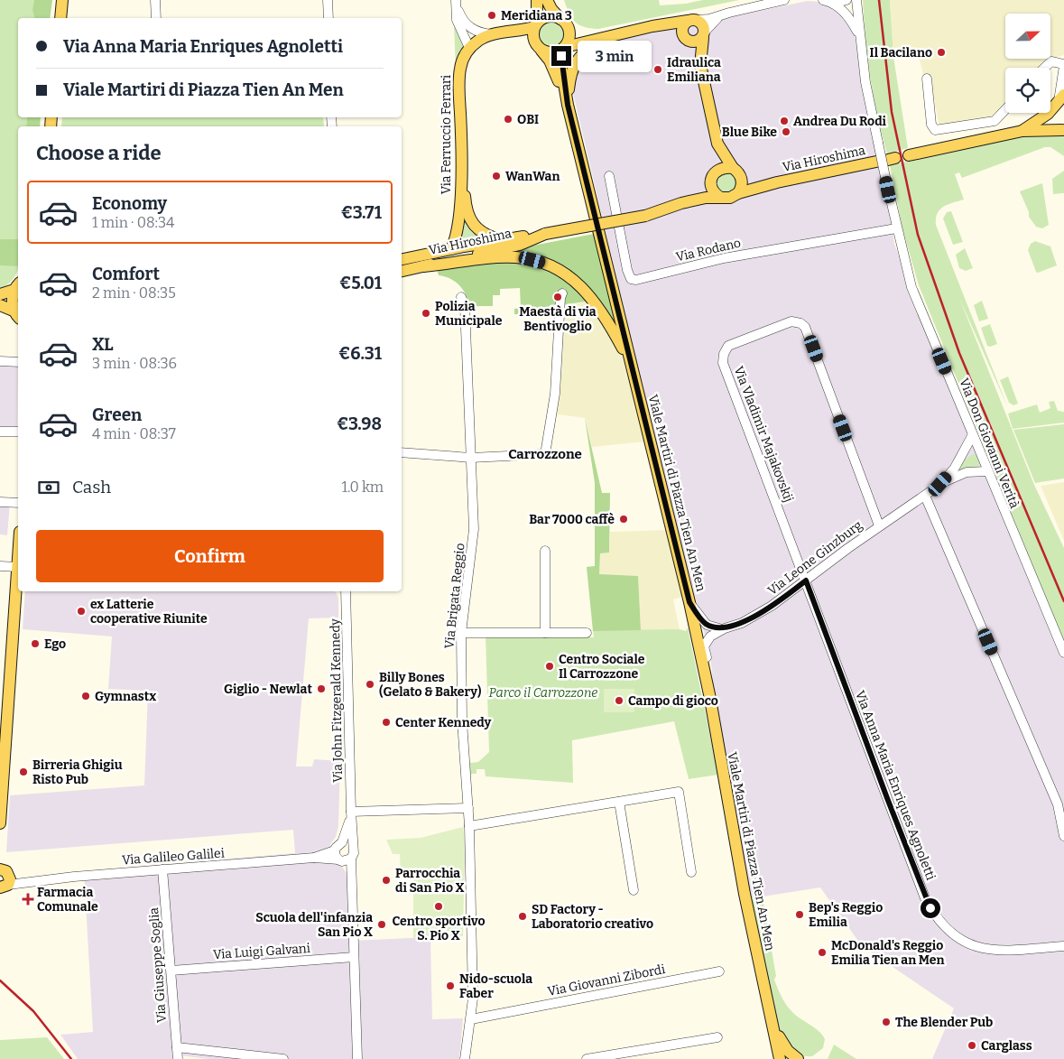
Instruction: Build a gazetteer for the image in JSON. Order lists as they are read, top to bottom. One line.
{"streets":{"main road":["Via Ferruccio Ferrari","Via Hiroshima","Viale Martiri di Piazza Tien An Men"],"street":["Via Rodano","Via Vladimir Majakovskij","Via Don Giovanni Verità","Via Leone Ginzburg","Via Brigata Reggio","Via John Fitzgerald Kennedy","Via Anna Maria Enriques Agnoletti","Via Galileo Galilei","Via Luigi Galvani","Via Giuseppe Soglia","Via Giovanni Zibordi"]},"crossings":[["Via Ferruccio Ferrari","Via Hiroshima"],["Via Rodano","Via Don Giovanni Verità"],["Via Vladimir Majakovskij","Via Leone Ginzburg"],["Via Vladimir Majakovskij","Via Anna Maria Enriques Agnoletti"],["Via Don Giovanni Verità","Via Leone Ginzburg"],["Viale Martiri di Piazza Tien An Men","Via Leone Ginzburg"],["Via Leone Ginzburg","Via Anna Maria Enriques Agnoletti"],["Via Brigata Reggio","Via Giovanni Zibordi"],["Via John Fitzgerald Kennedy","Via Galileo Galilei"],["Via John Fitzgerald Kennedy","Via Luigi Galvani"],["Via Galileo Galilei","Via Giuseppe Soglia"],["Via Luigi Galvani","Via Giuseppe Soglia"]],"districts":["Carrozzone"],"parks":["Parco il Carrozzone"],"places":{"other":["Meridiana 3","Il Bacilano","Idraulica Emiliana","OBI","Andrea Du Rodi","Blue Bike","WanWan","Maestà di via Bentivoglio","Polizia Municipale","Bar 7000 caffè","ex Latterie cooperative Riunite","Ego","Centro Sociale Il Carrozzone","Billy Bones (Gelato & Bakery)","Giglio - Newlat","Gymnastx","Campo di gioco","Center Kennedy","Birreria Ghigiu Risto Pub","Parrocchia di San Pio X","Centro sportivo S. Pio X","Bep's Reggio Emilia","SD Factory - Laboratorio creativo","Scuola dell'infanzia San Pio X","McDonald's Reggio Emilia Tien an Men","Nido-scuola Faber","The Blender Pub","Carglass"],"health":["Farmacia Comunale"]},"north":"right","page":{"banner":["Via Anna Maria Enriques Agnoletti","Viale Martiri di Piazza Tien An Men"],"bubble":"3 min","heading":"Choose a ride","list":[{"name":"Economy","note":"1 min · 08:34","value":"€3.71"},{"name":"Comfort","note":"2 min · 08:35","value":"€5.01"},{"name":"XL","note":"3 min · 08:36","value":"€6.31"},{"name":"Green","note":"4 min · 08:37","value":"€3.98"}],"pay":["Cash","1.0 km"],"buttons":"Confirm"}}
